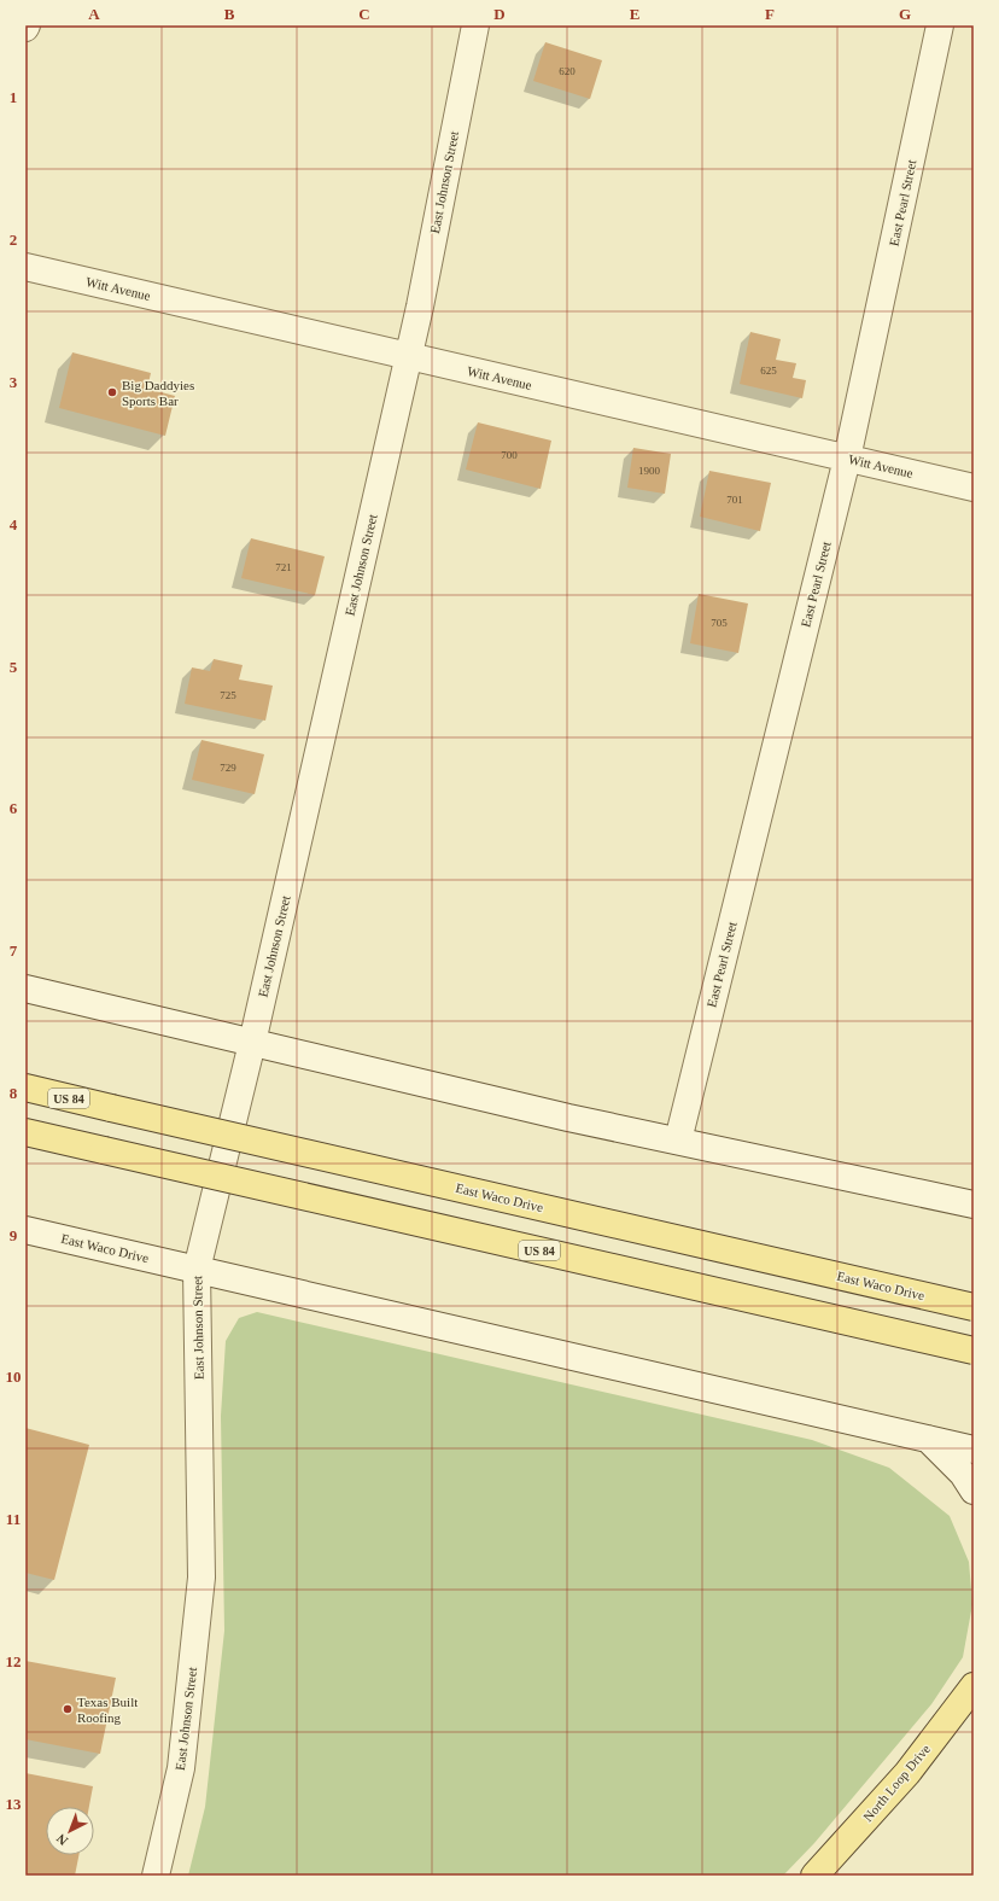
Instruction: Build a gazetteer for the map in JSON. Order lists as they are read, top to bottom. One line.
{"streets":{"main road":["US 84","East Waco Drive","North Loop Drive"],"street":["East Johnson Street","East Pearl Street","Witt Avenue"]},"crossings":[["East Johnson Street","Witt Avenue"],["East Johnson Street","East Waco Drive"],["East Pearl Street","Witt Avenue"]],"places":["Big Daddyies Sports Bar","Texas Built Roofing"],"house_numbers":["620","625","700","1900","701","721","705","725","729"],"north":"bottom left","grid":{"columns":["A","B","C","D","E","F","G"],"rows":["1","2","3","4","5","6","7","8","9","10","11","12","13"]}}
